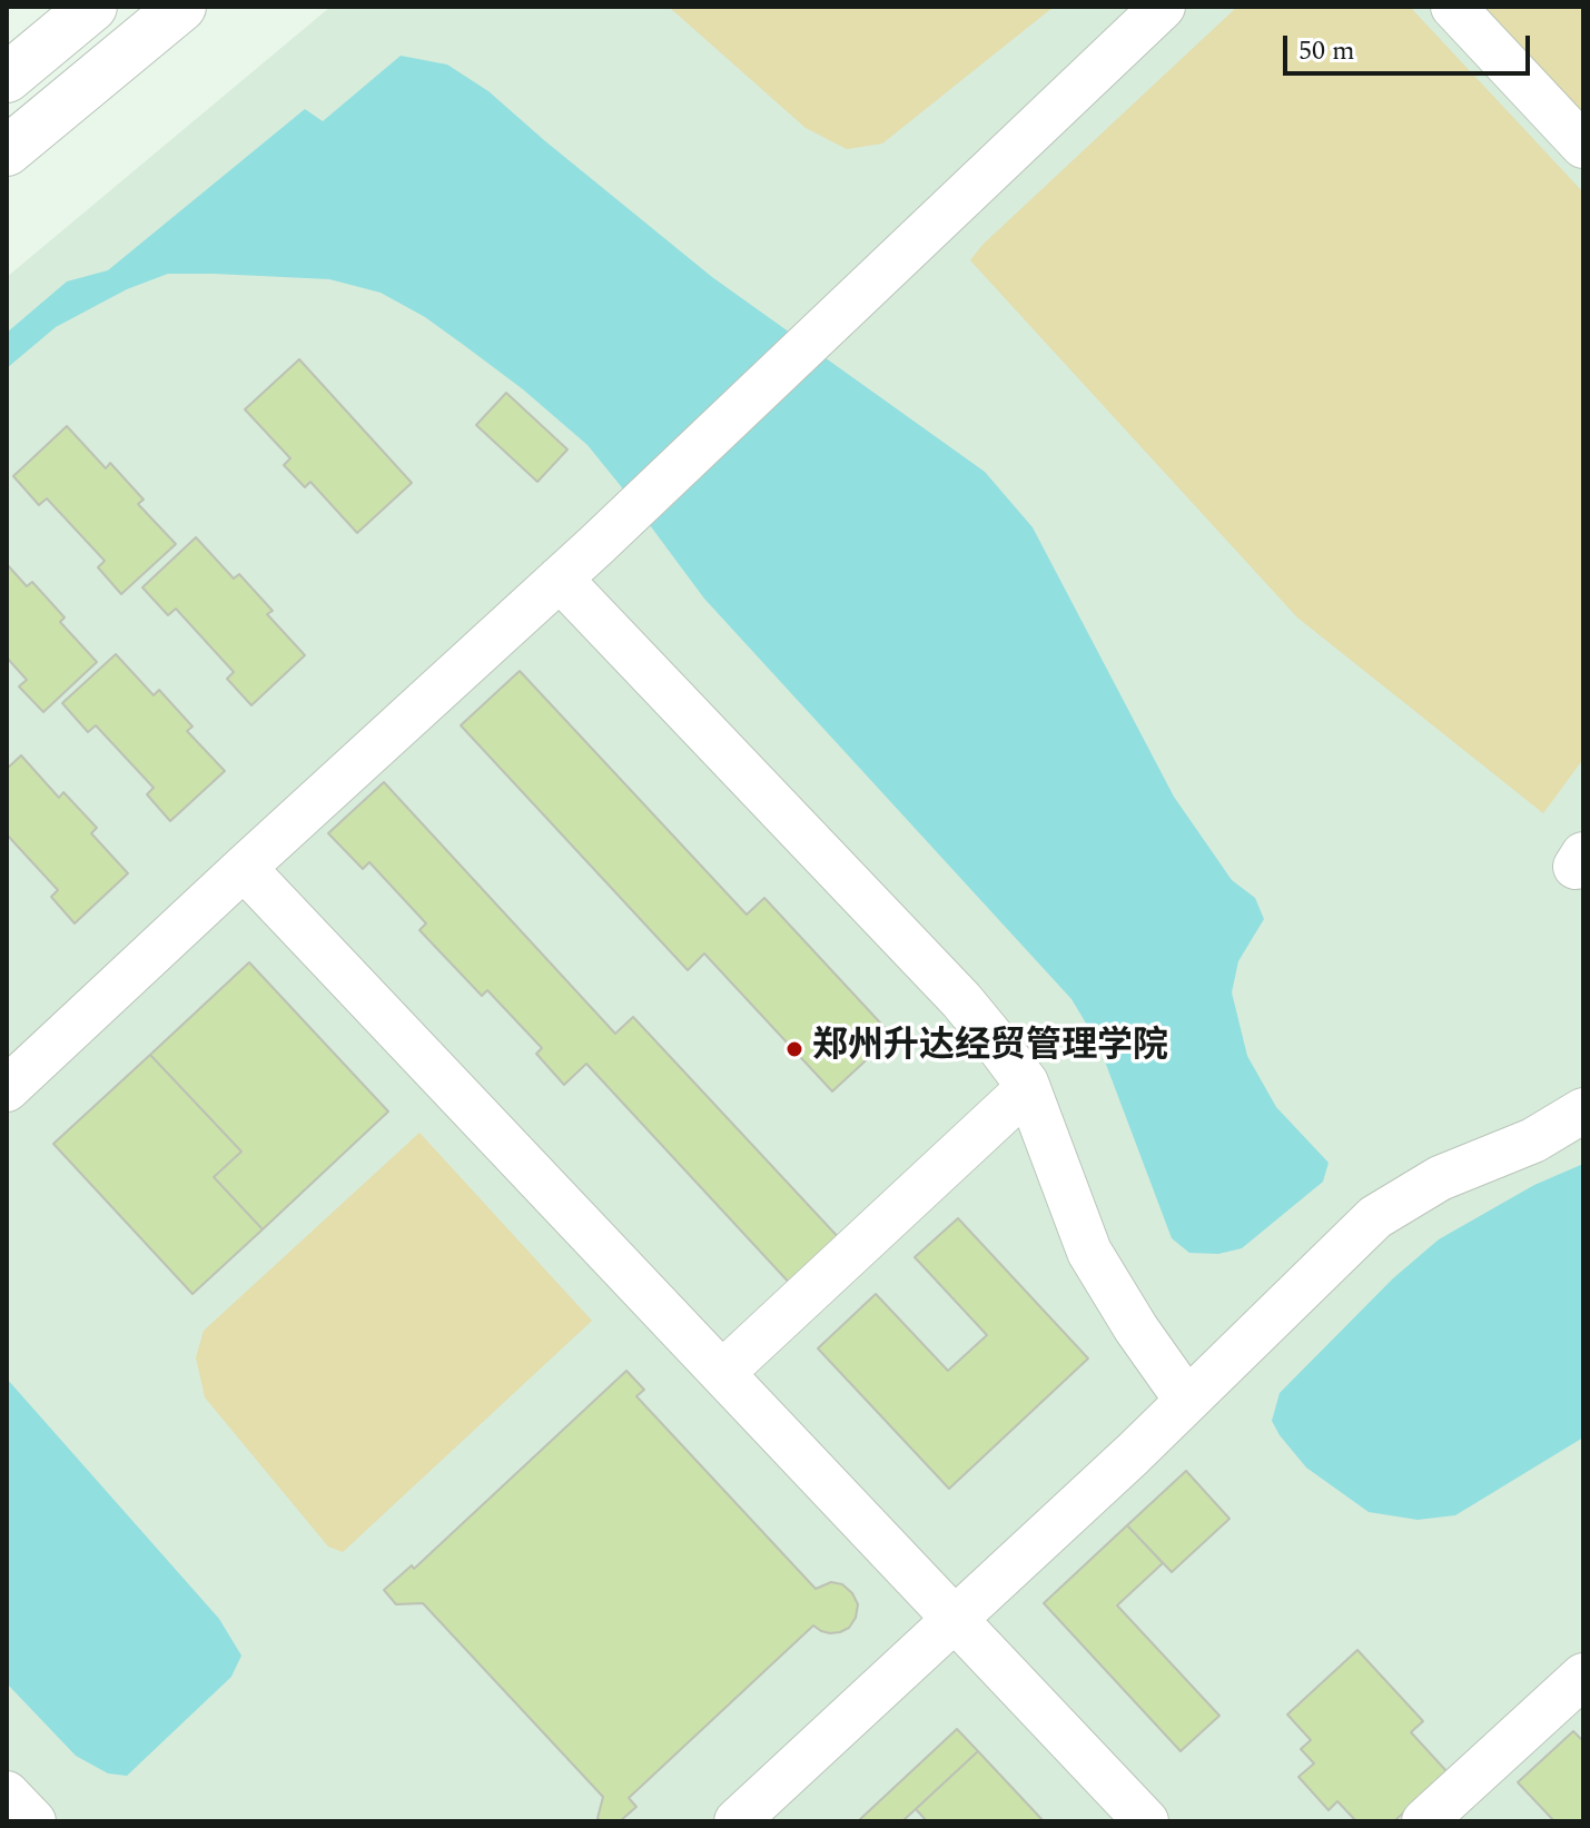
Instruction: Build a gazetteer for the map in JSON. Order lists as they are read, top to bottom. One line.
{"places":["郑州升达经贸管理学院"],"scale_bar":"50 m"}
